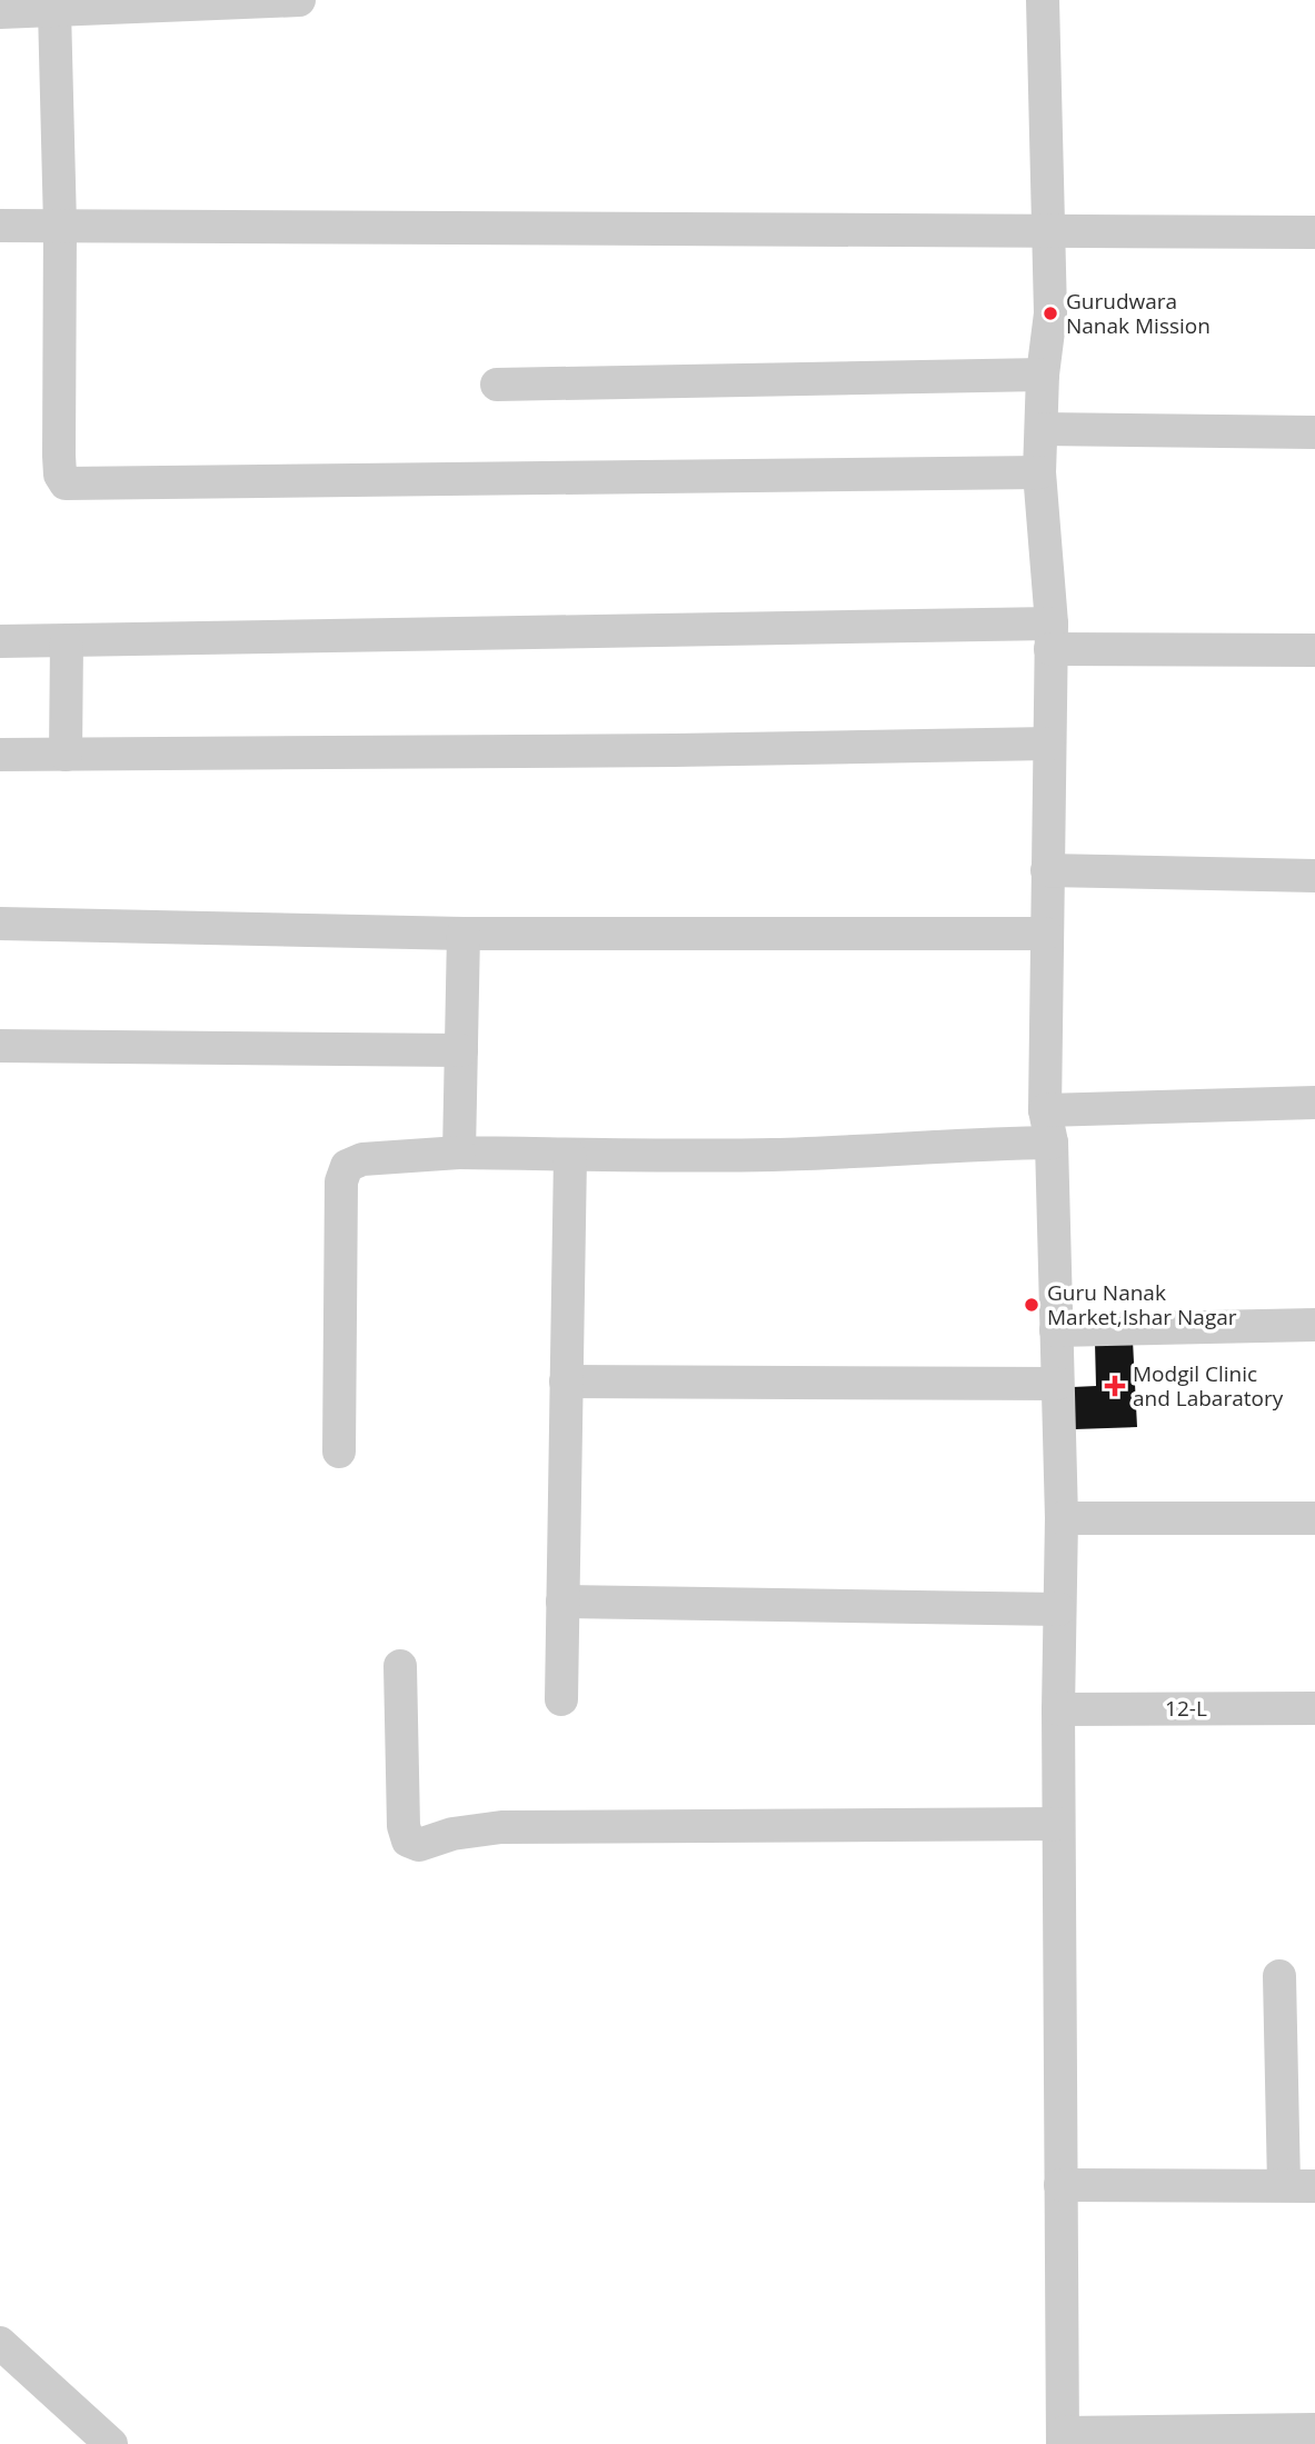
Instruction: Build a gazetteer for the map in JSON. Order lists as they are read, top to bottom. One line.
{"streets":{"street":["12-L"]},"places":{"other":["Gurudwara Nanak Mission","Guru Nanak Market,Ishar Nagar"],"health":["Modgil Clinic and Labaratory"]}}
